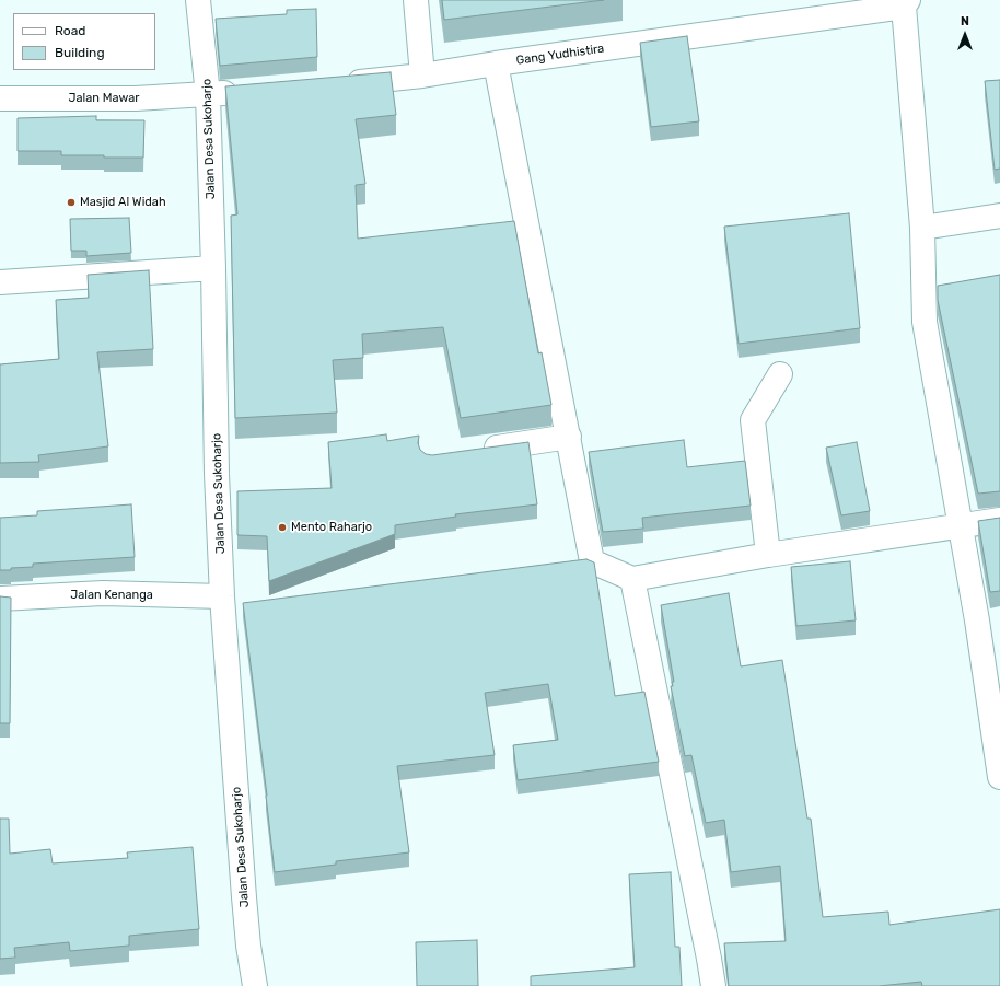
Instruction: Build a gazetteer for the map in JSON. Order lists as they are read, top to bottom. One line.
{"streets":{"street":["Gang Yudhistira","Jalan Mawar","Jalan Desa Sukoharjo","Jalan Kenanga"]},"crossings":[["Jalan Mawar","Jalan Desa Sukoharjo"],["Jalan Desa Sukoharjo","Jalan Kenanga"]],"places":["Masjid Al Widah","Mento Raharjo"],"legend":["Road","Building"],"north":"top"}
